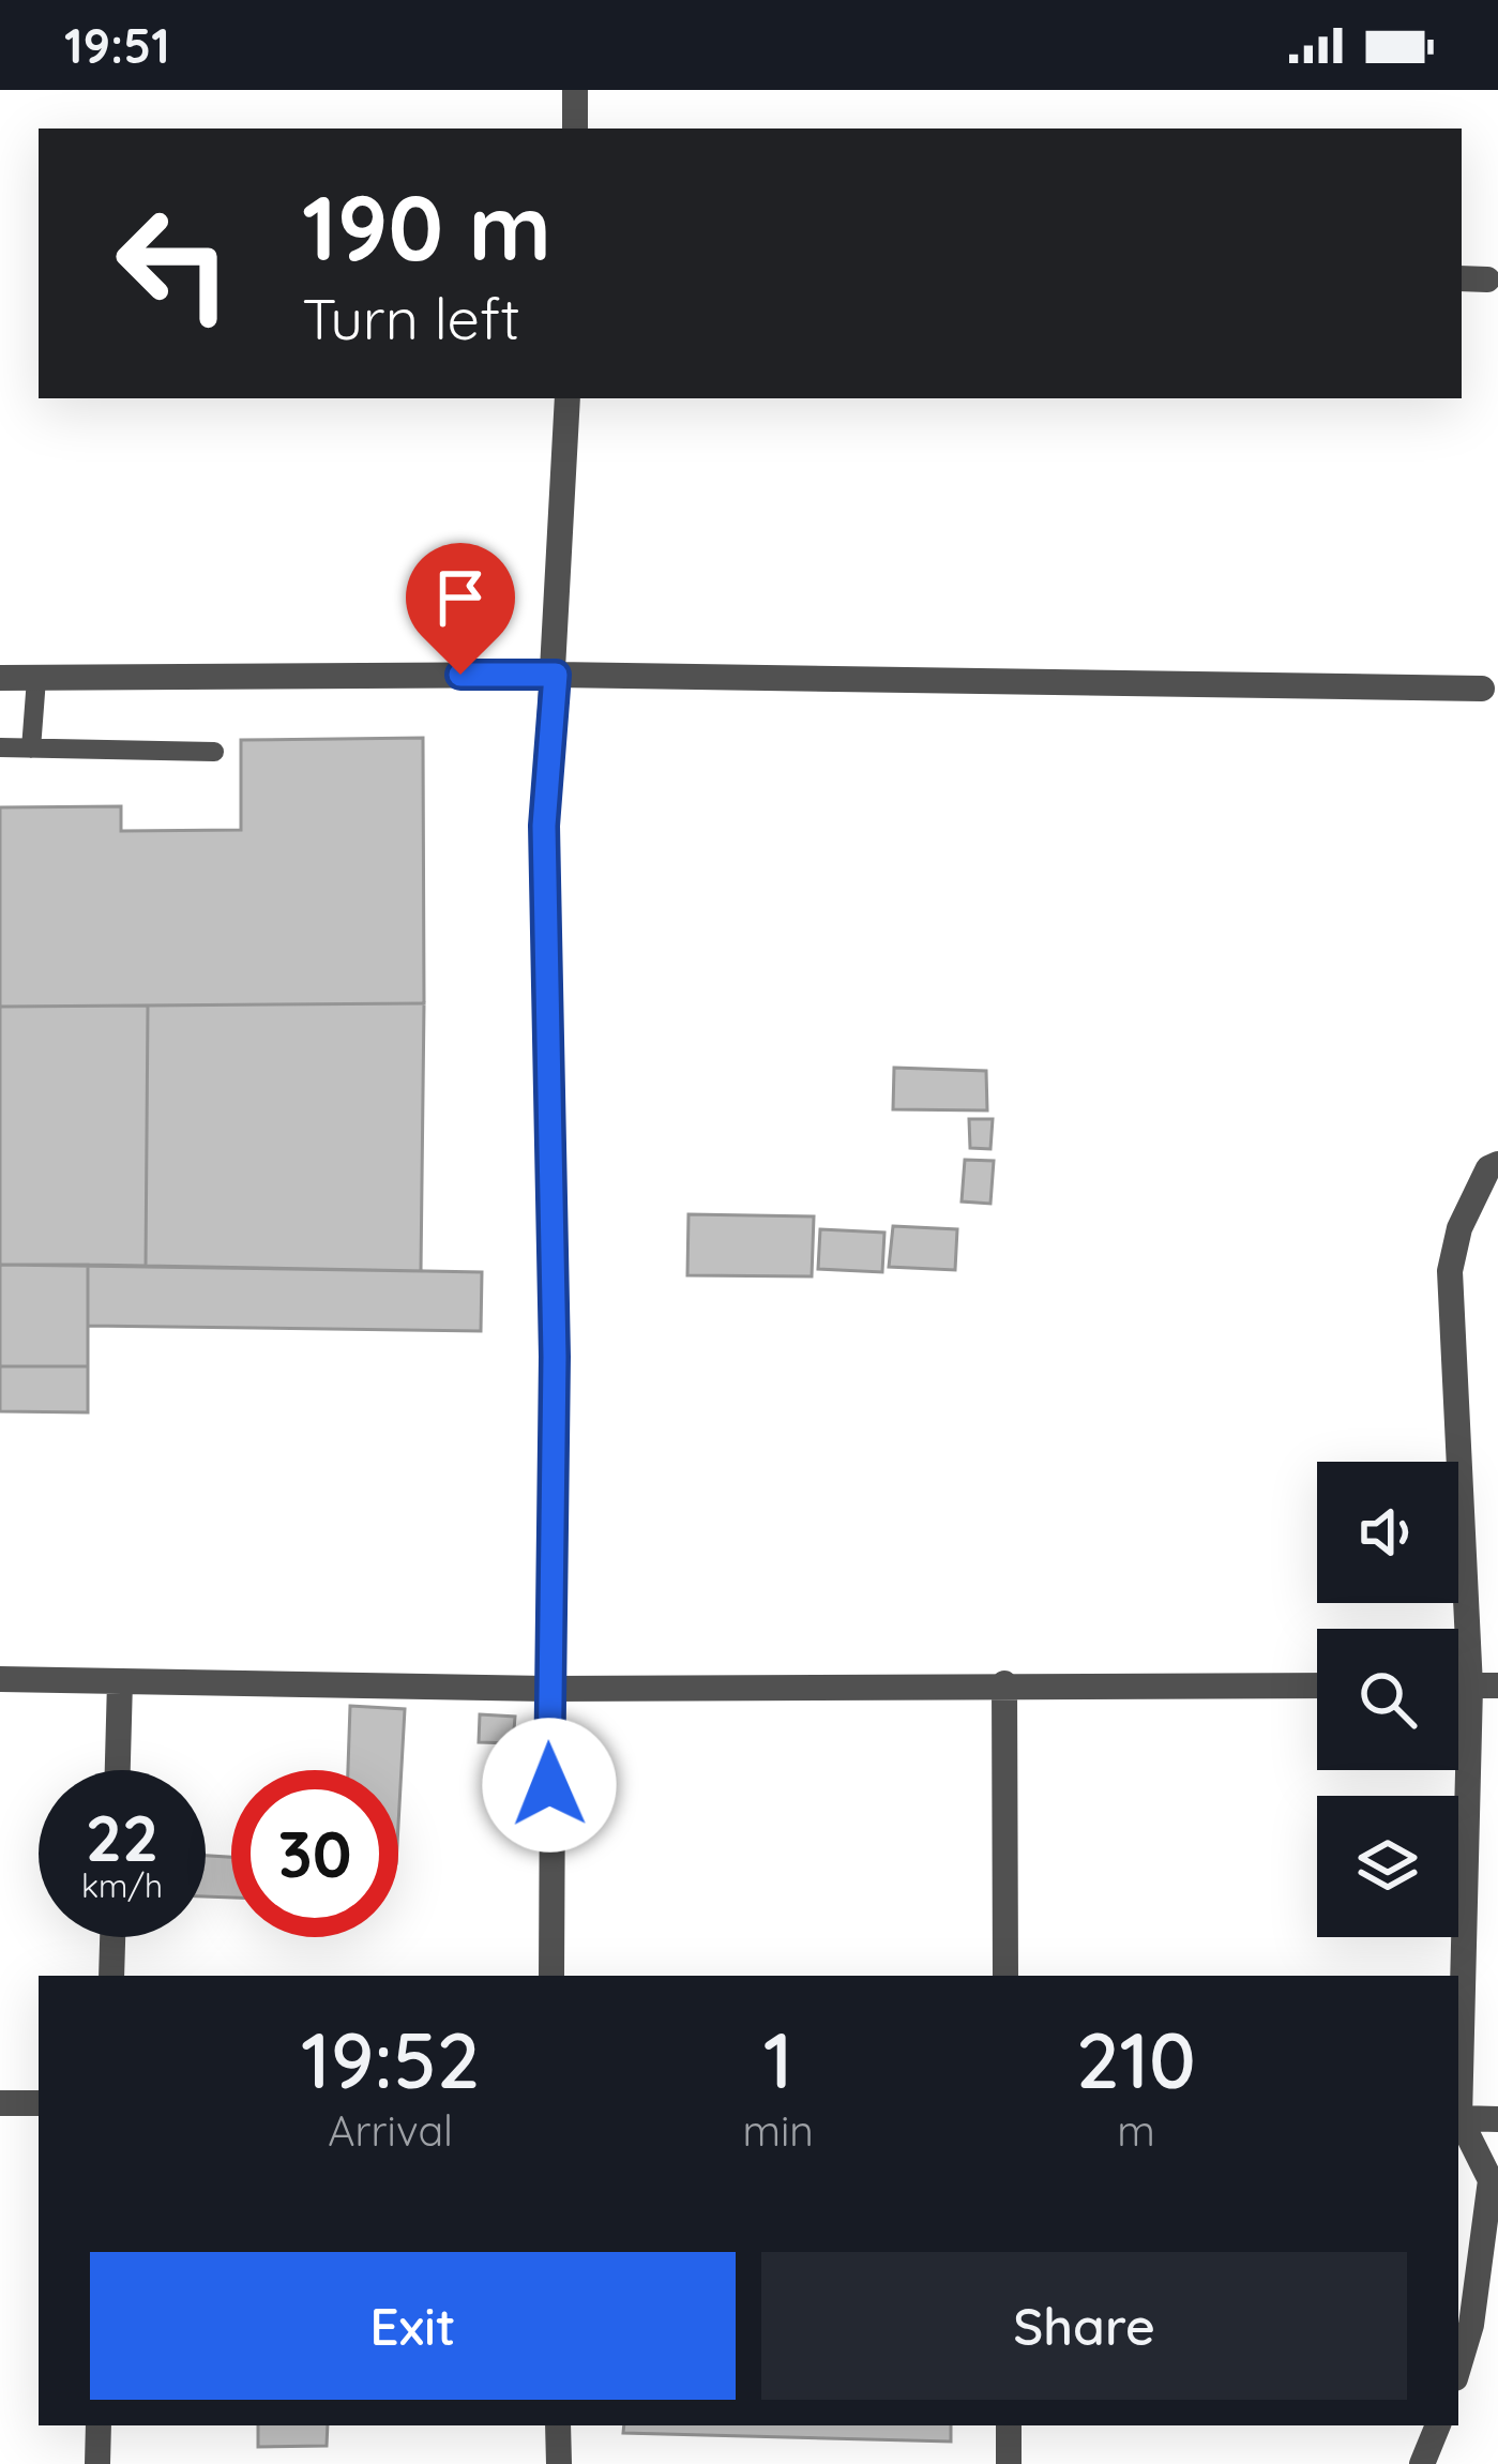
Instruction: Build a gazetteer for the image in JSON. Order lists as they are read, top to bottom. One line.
{"page":{"status":"19:51","turn":["190 m","Turn left"],"speed":"22 km/h","limit":"30","eta":["19:52","Arrival","1","min","210","m"],"buttons":["Exit","Share"]}}
